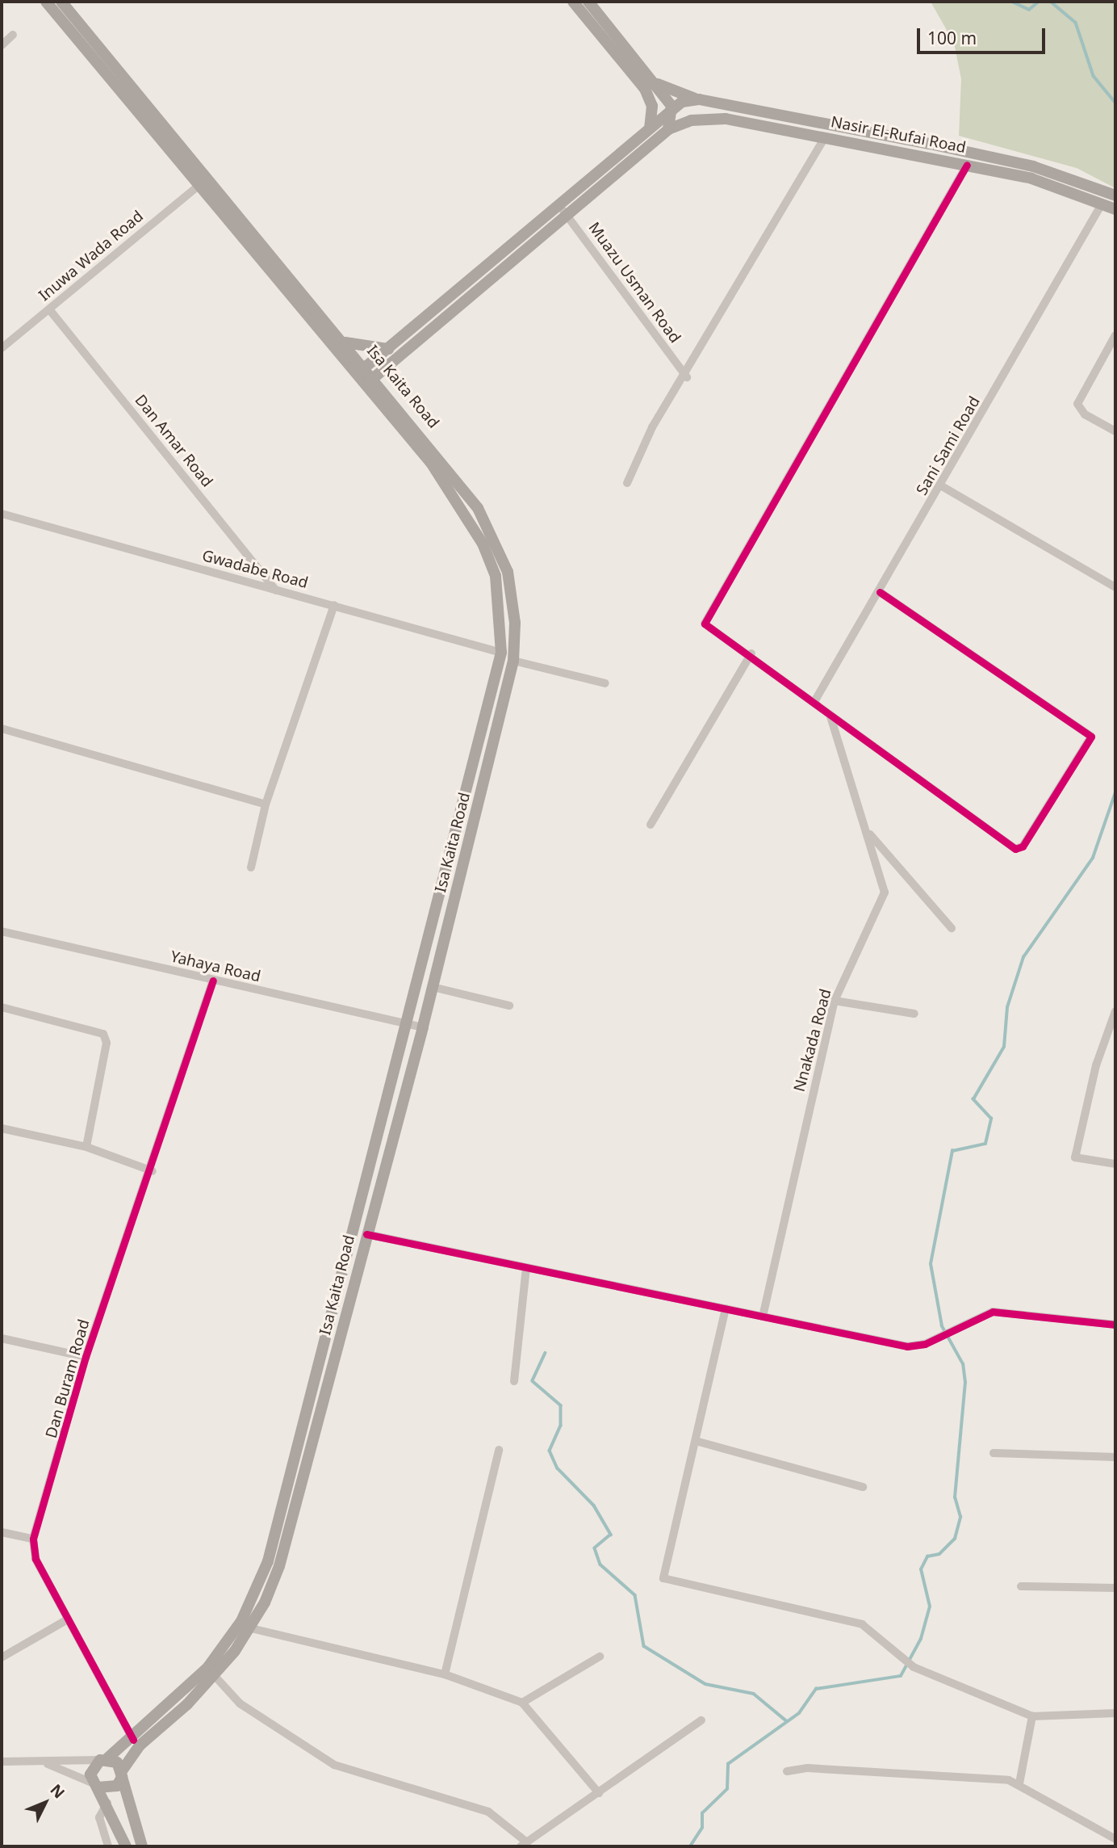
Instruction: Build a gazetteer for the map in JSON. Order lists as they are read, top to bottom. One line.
{"streets":{"main road":["Nasir El-Rufai Road","Isa Kaita Road"],"street":["Inuwa Wada Road","Muazu Usman Road","Dan Amar Road","Sani Sami Road","Gwadabe Road","Yahaya Road","Nnakada Road","Dan Buram Road"]},"crossings":[["Nasir El-Rufai Road","Sani Sami Road"],["Inuwa Wada Road","Isa Kaita Road"],["Inuwa Wada Road","Dan Amar Road"],["Isa Kaita Road","Gwadabe Road"],["Isa Kaita Road","Yahaya Road"],["Isa Kaita Road","Dan Buram Road"],["Dan Amar Road","Gwadabe Road"],["Yahaya Road","Dan Buram Road"]],"scale_bar":"100 m","north":"top right"}
